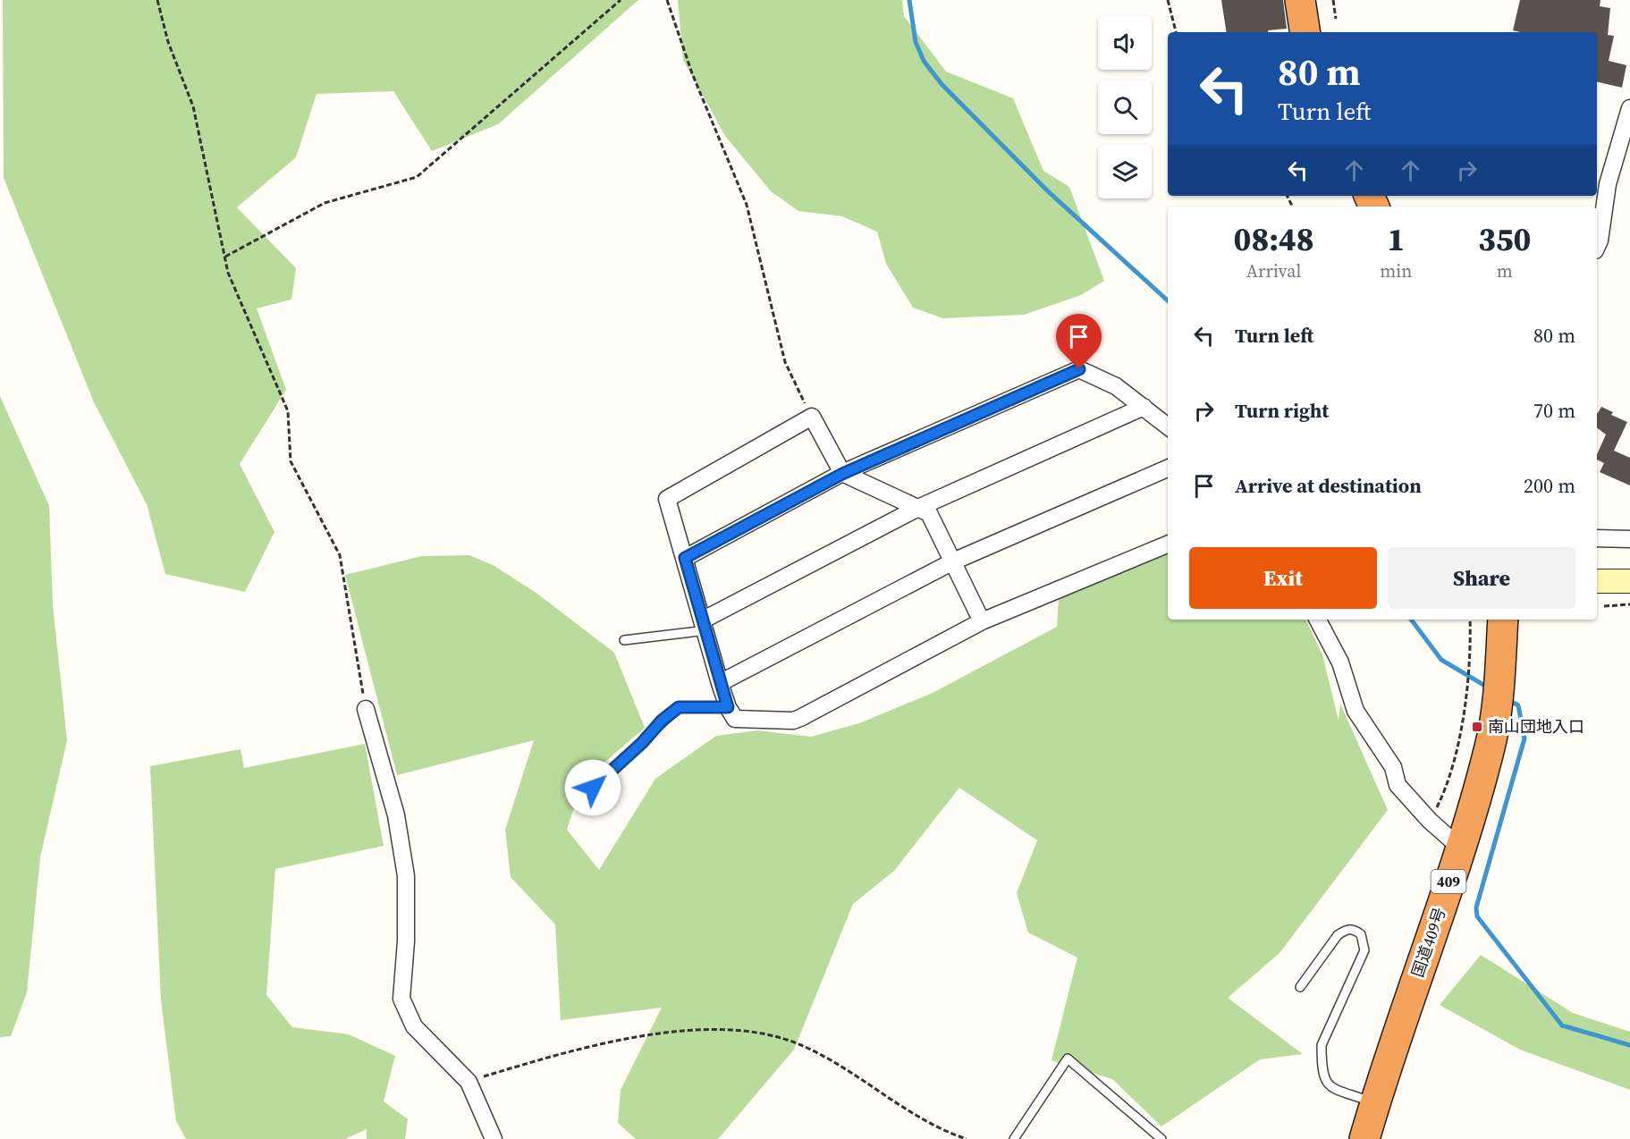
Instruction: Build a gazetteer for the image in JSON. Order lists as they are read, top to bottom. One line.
{"streets":{"highway":["409","国道409号"]},"places":{"transit":["南山団地入口"]},"page":{"turn":["80 m","Turn left"],"eta":["08:48","Arrival","1","min","350","m"],"list":[{"name":"Turn left","value":"80 m"},{"name":"Turn right","value":"70 m"},{"name":"Arrive at destination","value":"200 m"}],"buttons":["Exit","Share"]}}
